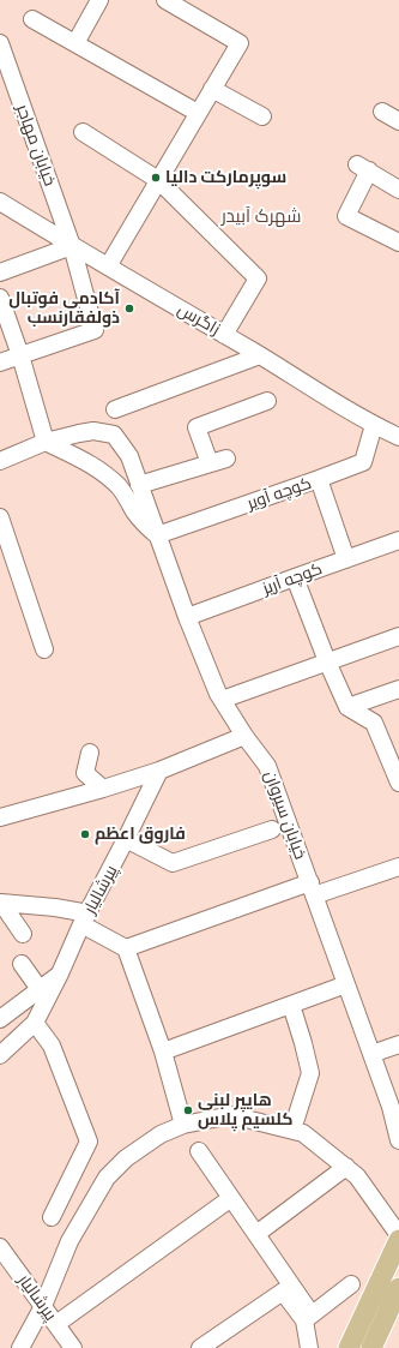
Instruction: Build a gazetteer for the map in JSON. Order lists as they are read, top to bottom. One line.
{"streets":{"street":["خیابان مهاجر","زاگرس","کوچه آویر","کوچه آریز","خیابان سیروان","پیرشالیار"]},"crossings":[["خیابان مهاجر","زاگرس"],["زاگرس","کوچه آویر"],["کوچه آویر","خیابان سیروان"],["کوچه آریز","خیابان سیروان"]],"districts":["شهرک آبیدر"],"places":["سوپرمارکت دالیا","آکادمی فوتبال ذولفقارنسب","فاروق اعظم","هایپر لبنی کلسیم پلاس"]}
